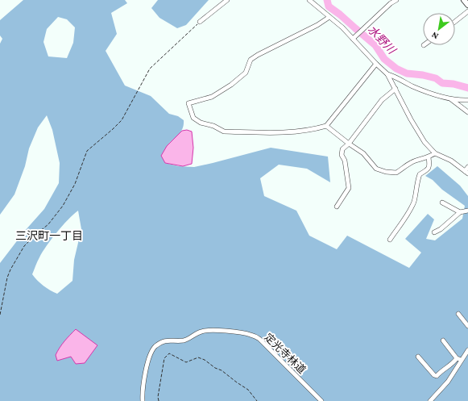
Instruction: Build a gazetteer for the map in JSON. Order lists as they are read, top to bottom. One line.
{"streets":{"street":["定光寺林道"]},"districts":["三沢町一丁目"],"water":["水野川"],"north":"bottom left"}
